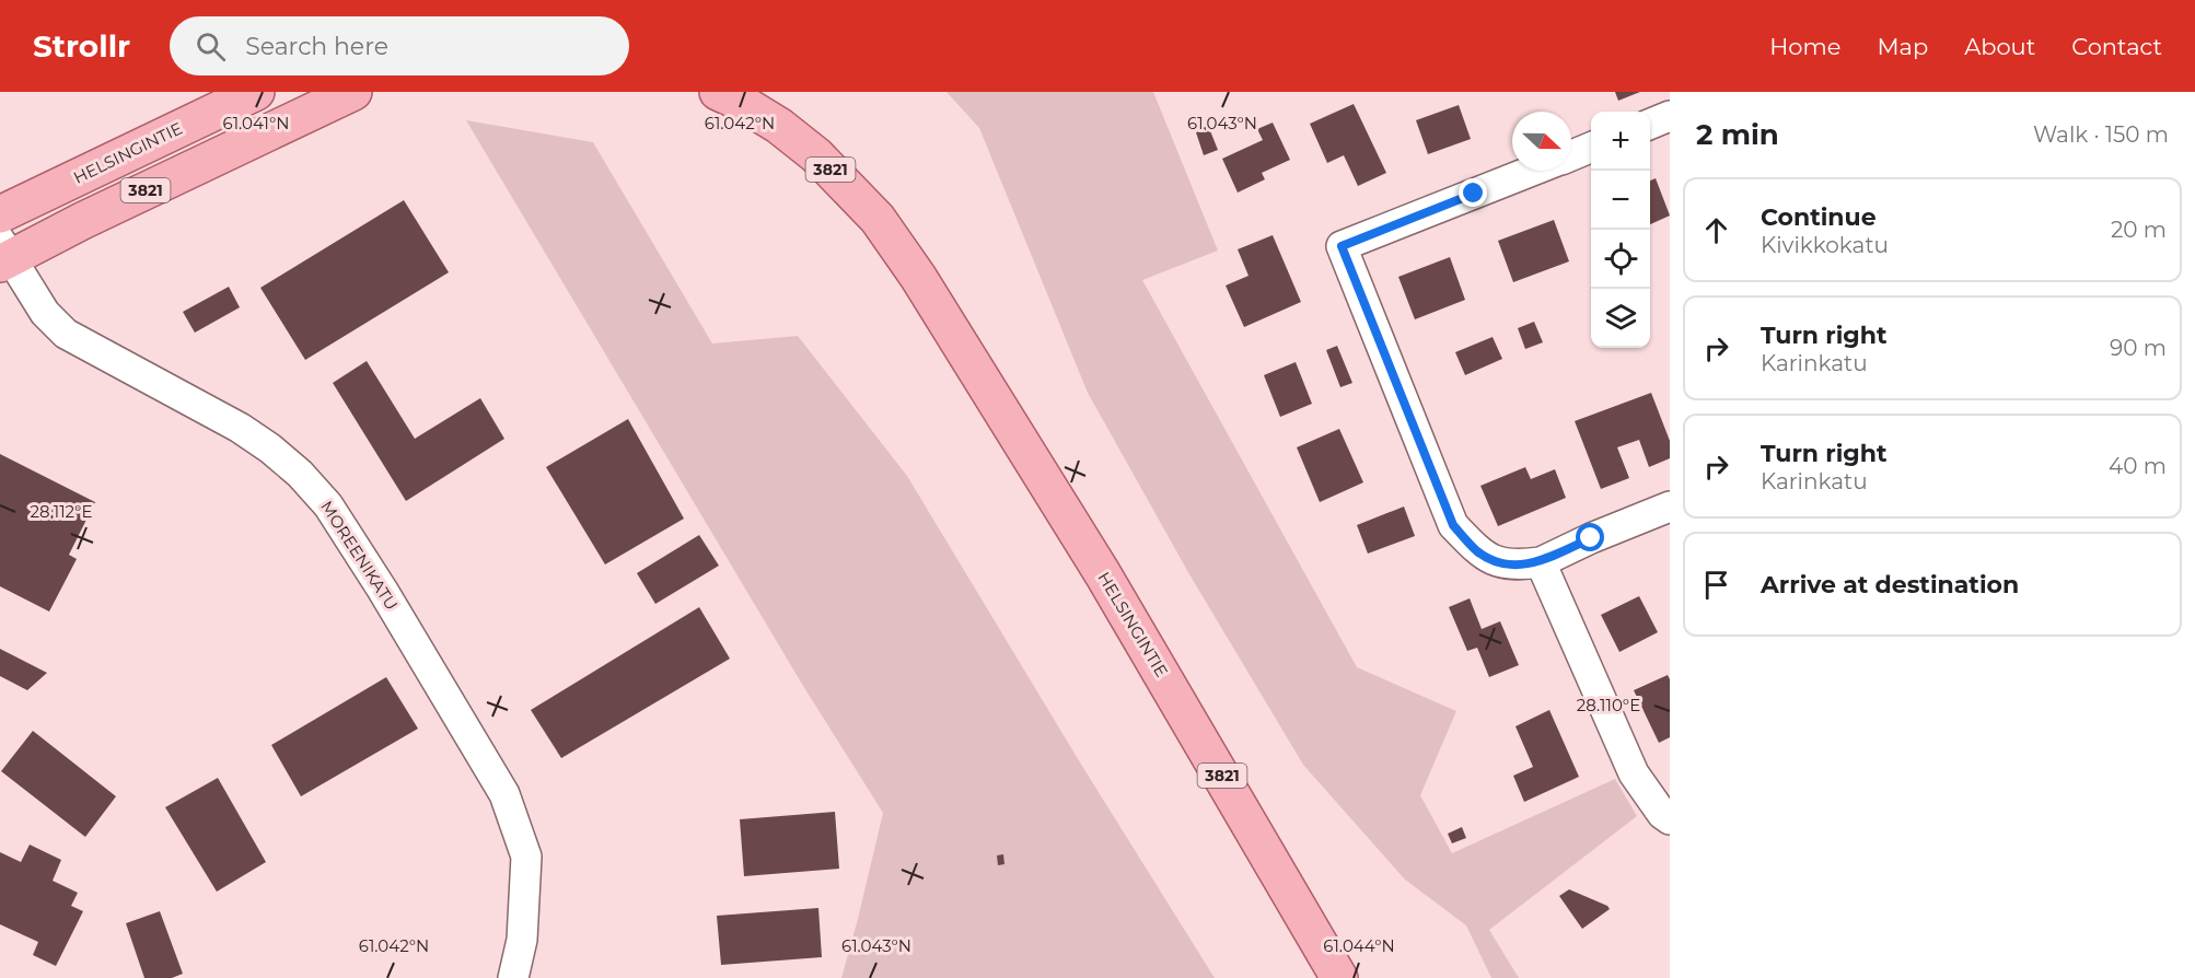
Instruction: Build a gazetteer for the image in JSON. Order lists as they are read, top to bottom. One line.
{"streets":{"main road":["HELSINGINTIE","3821"],"street":["MOREENIKATU"]},"crossings":[["3821","MOREENIKATU"]],"north":"right","page":{"header":"Strollr","search":"Search here","nav":["Home","Map","About","Contact"],"heading":["2 min","Walk · 150 m"],"map_buttons":["+","−"],"list":[["Continue","Kivikkokatu","20 m"],["Turn right","Karinkatu","90 m"],["Turn right","Karinkatu","40 m"],"Arrive at destination"]},"coordinates":["61.041°N","61.042°N","61.043°N","28.112°E","28.110°E","61.044°N"]}
